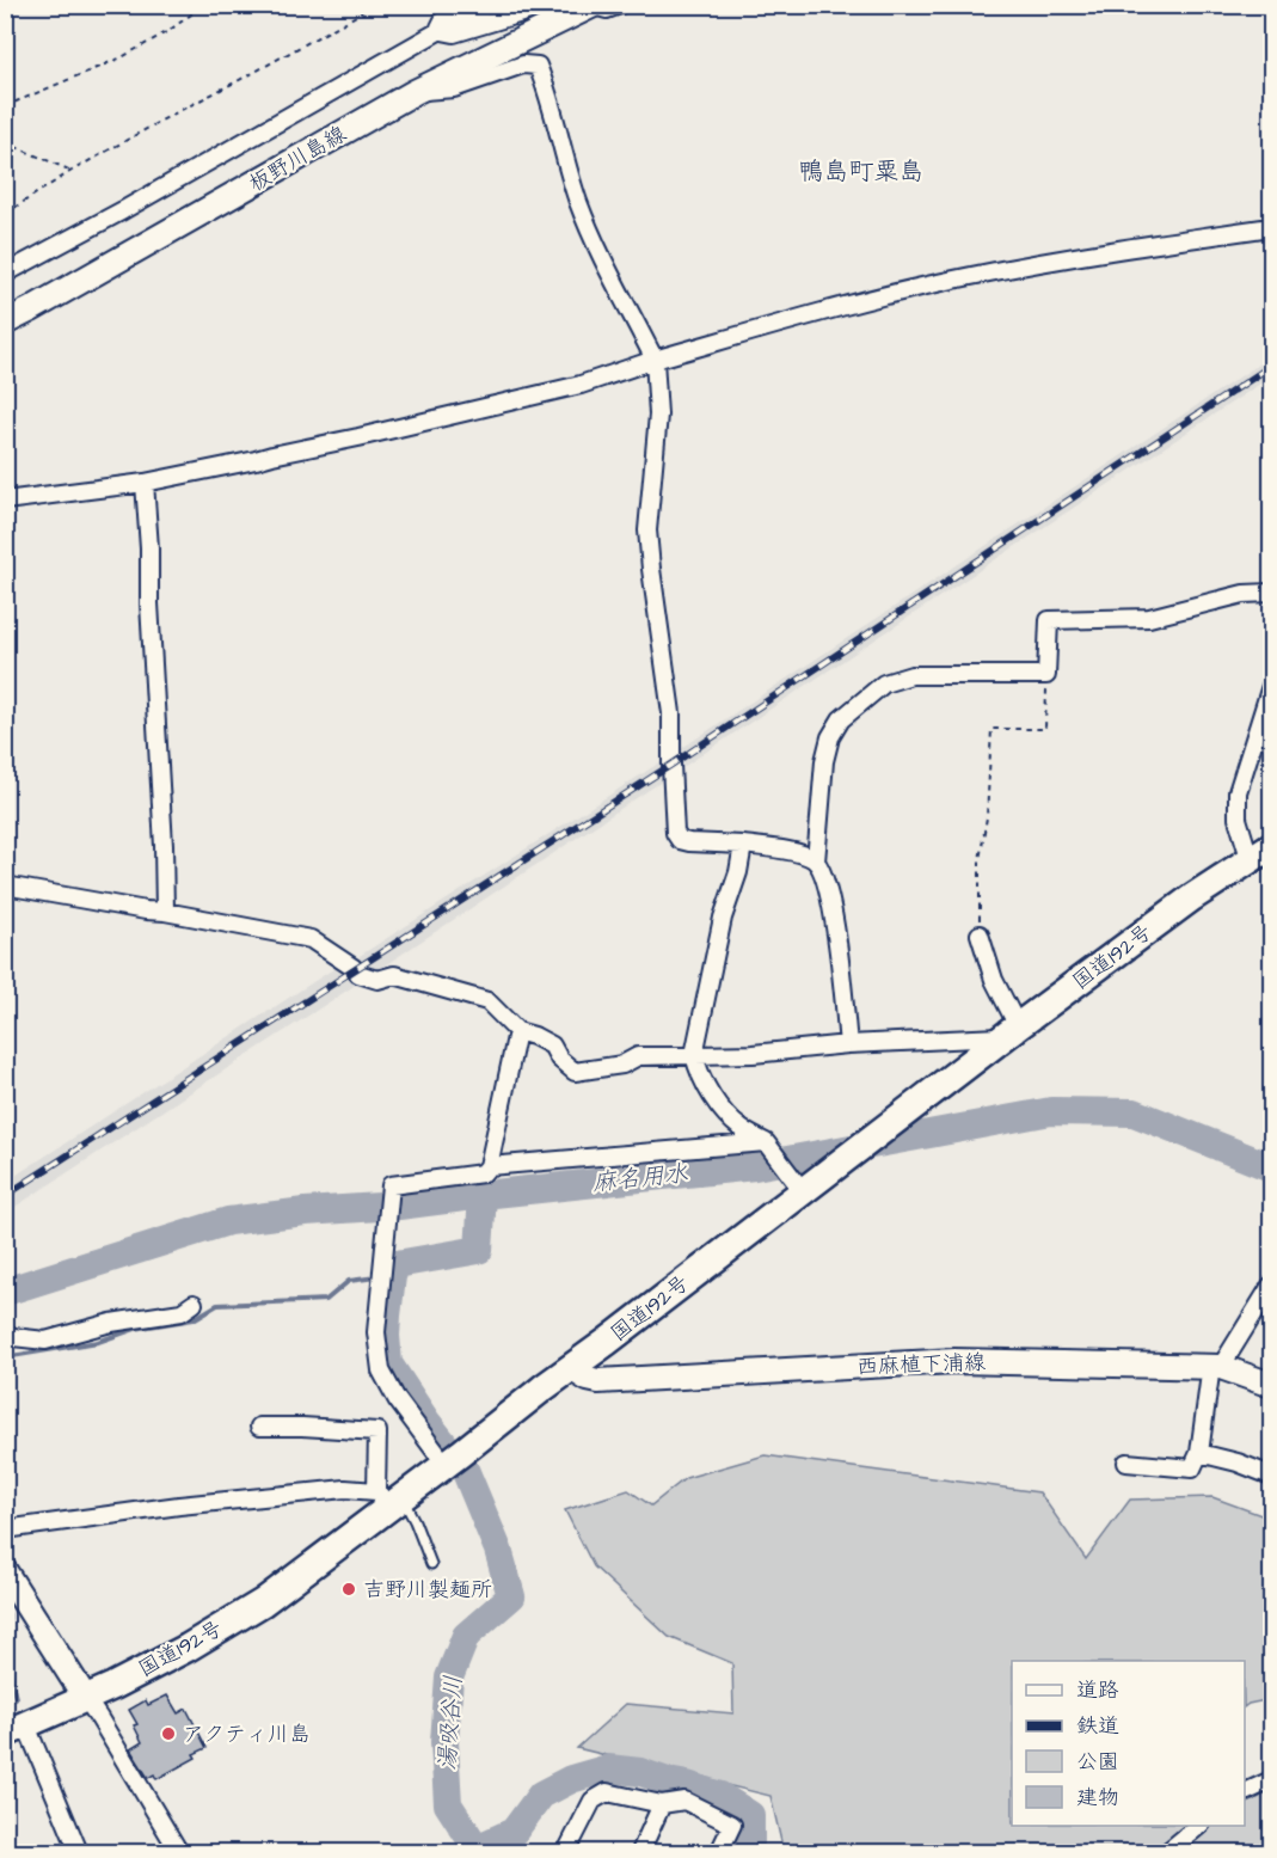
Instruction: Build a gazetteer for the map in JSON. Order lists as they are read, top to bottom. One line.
{"streets":{"highway":["国道192号"],"main road":["板野川島線","西麻植下浦線"]},"crossings":[["国道192号","西麻植下浦線"]],"districts":["鴨島町粟島"],"water":["麻名用水","湯吸谷川"],"places":["吉野川製麺所","アクティ川島"],"legend":["道路","鉄道","公園","建物"]}
